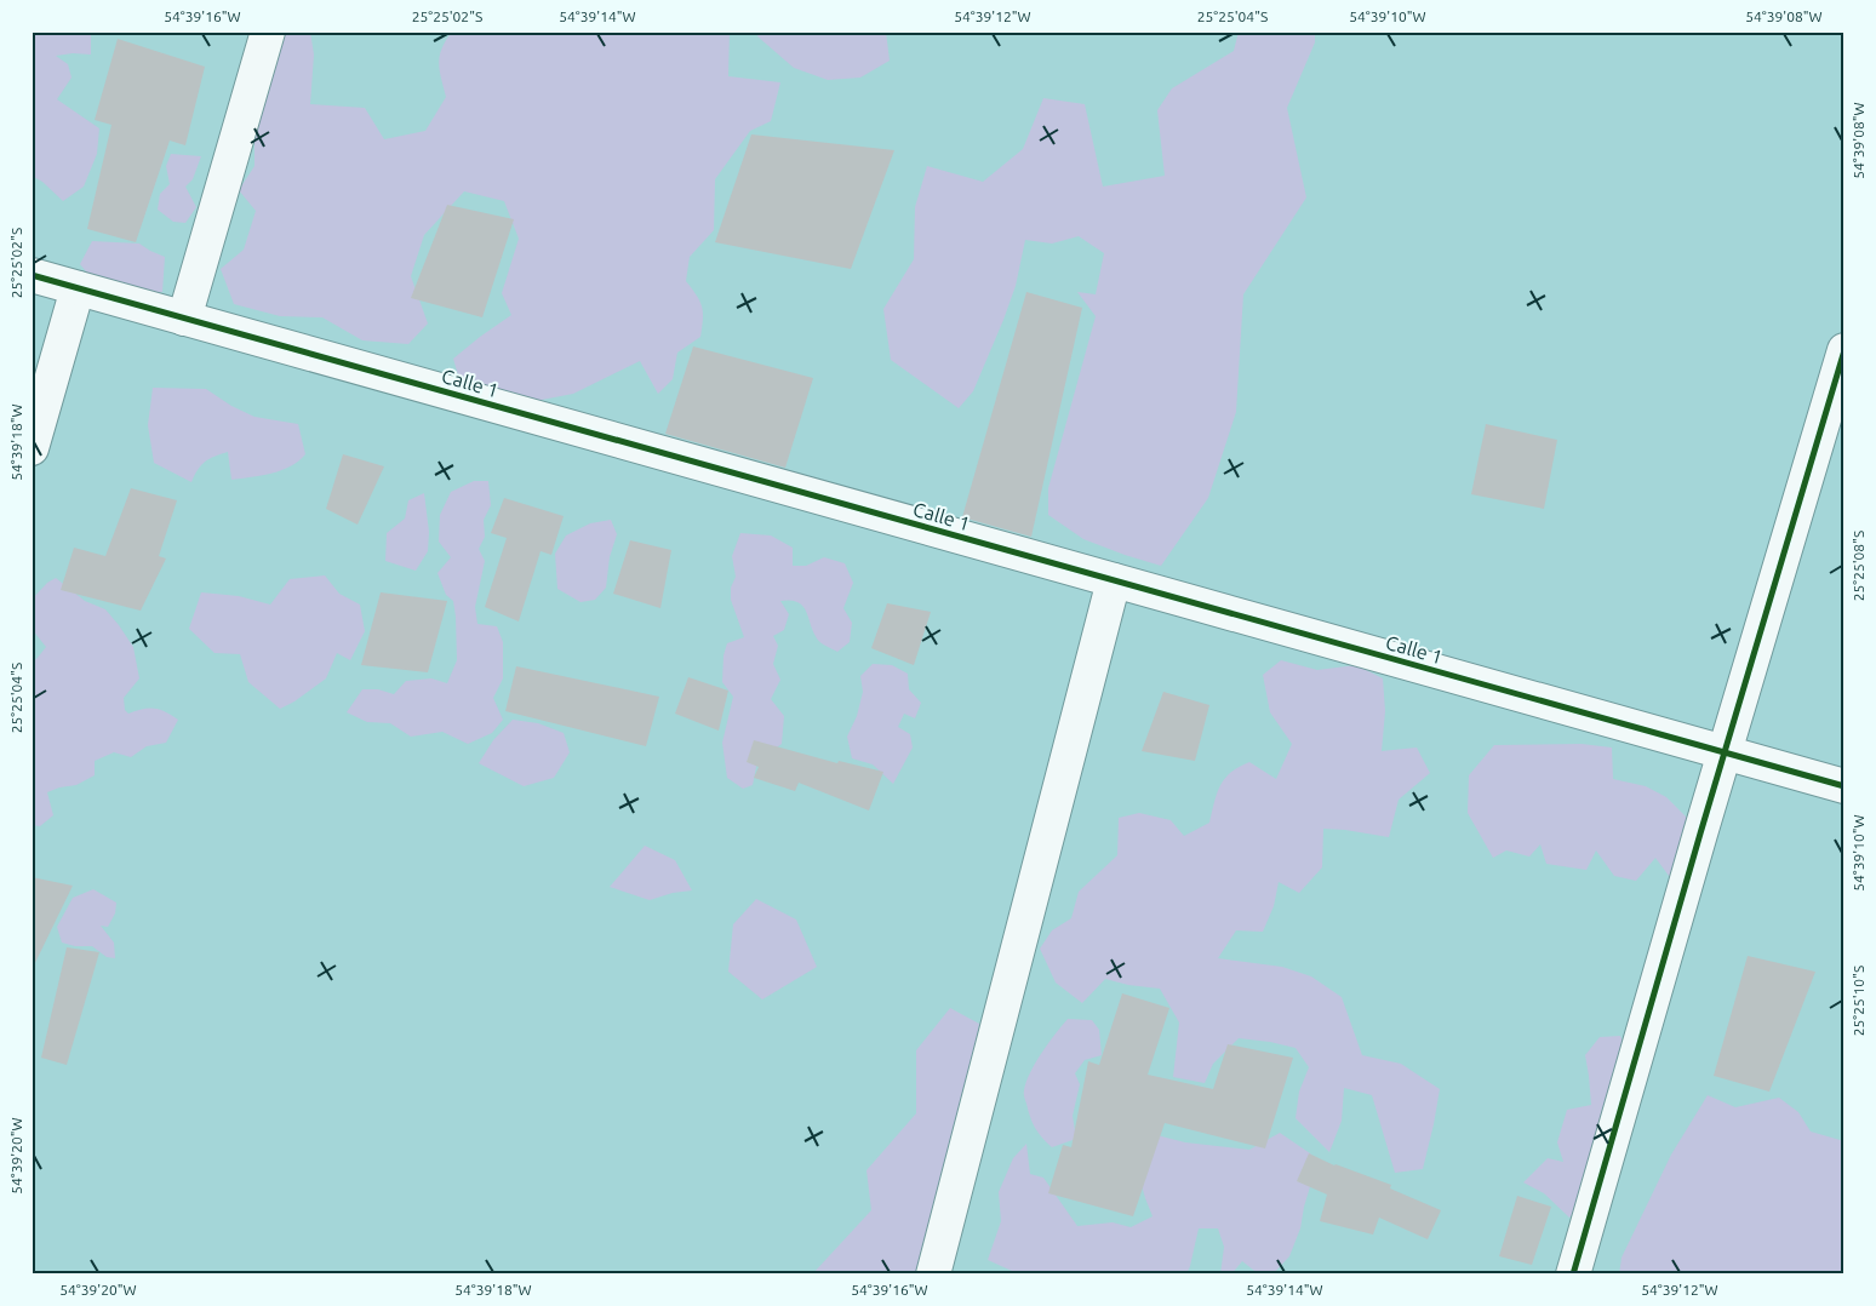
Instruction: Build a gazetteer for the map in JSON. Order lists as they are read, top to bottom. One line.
{"streets":{"street":["Calle 1"]},"coordinates":["54°39'16\"W","25°25'02\"S","54°39'14\"W","54°39'12\"W","25°25'04\"S","54°39'10\"W","54°39'08\"W","54°39'18\"W","25°25'08\"S","25°25'10\"S","54°39'20\"W"]}
